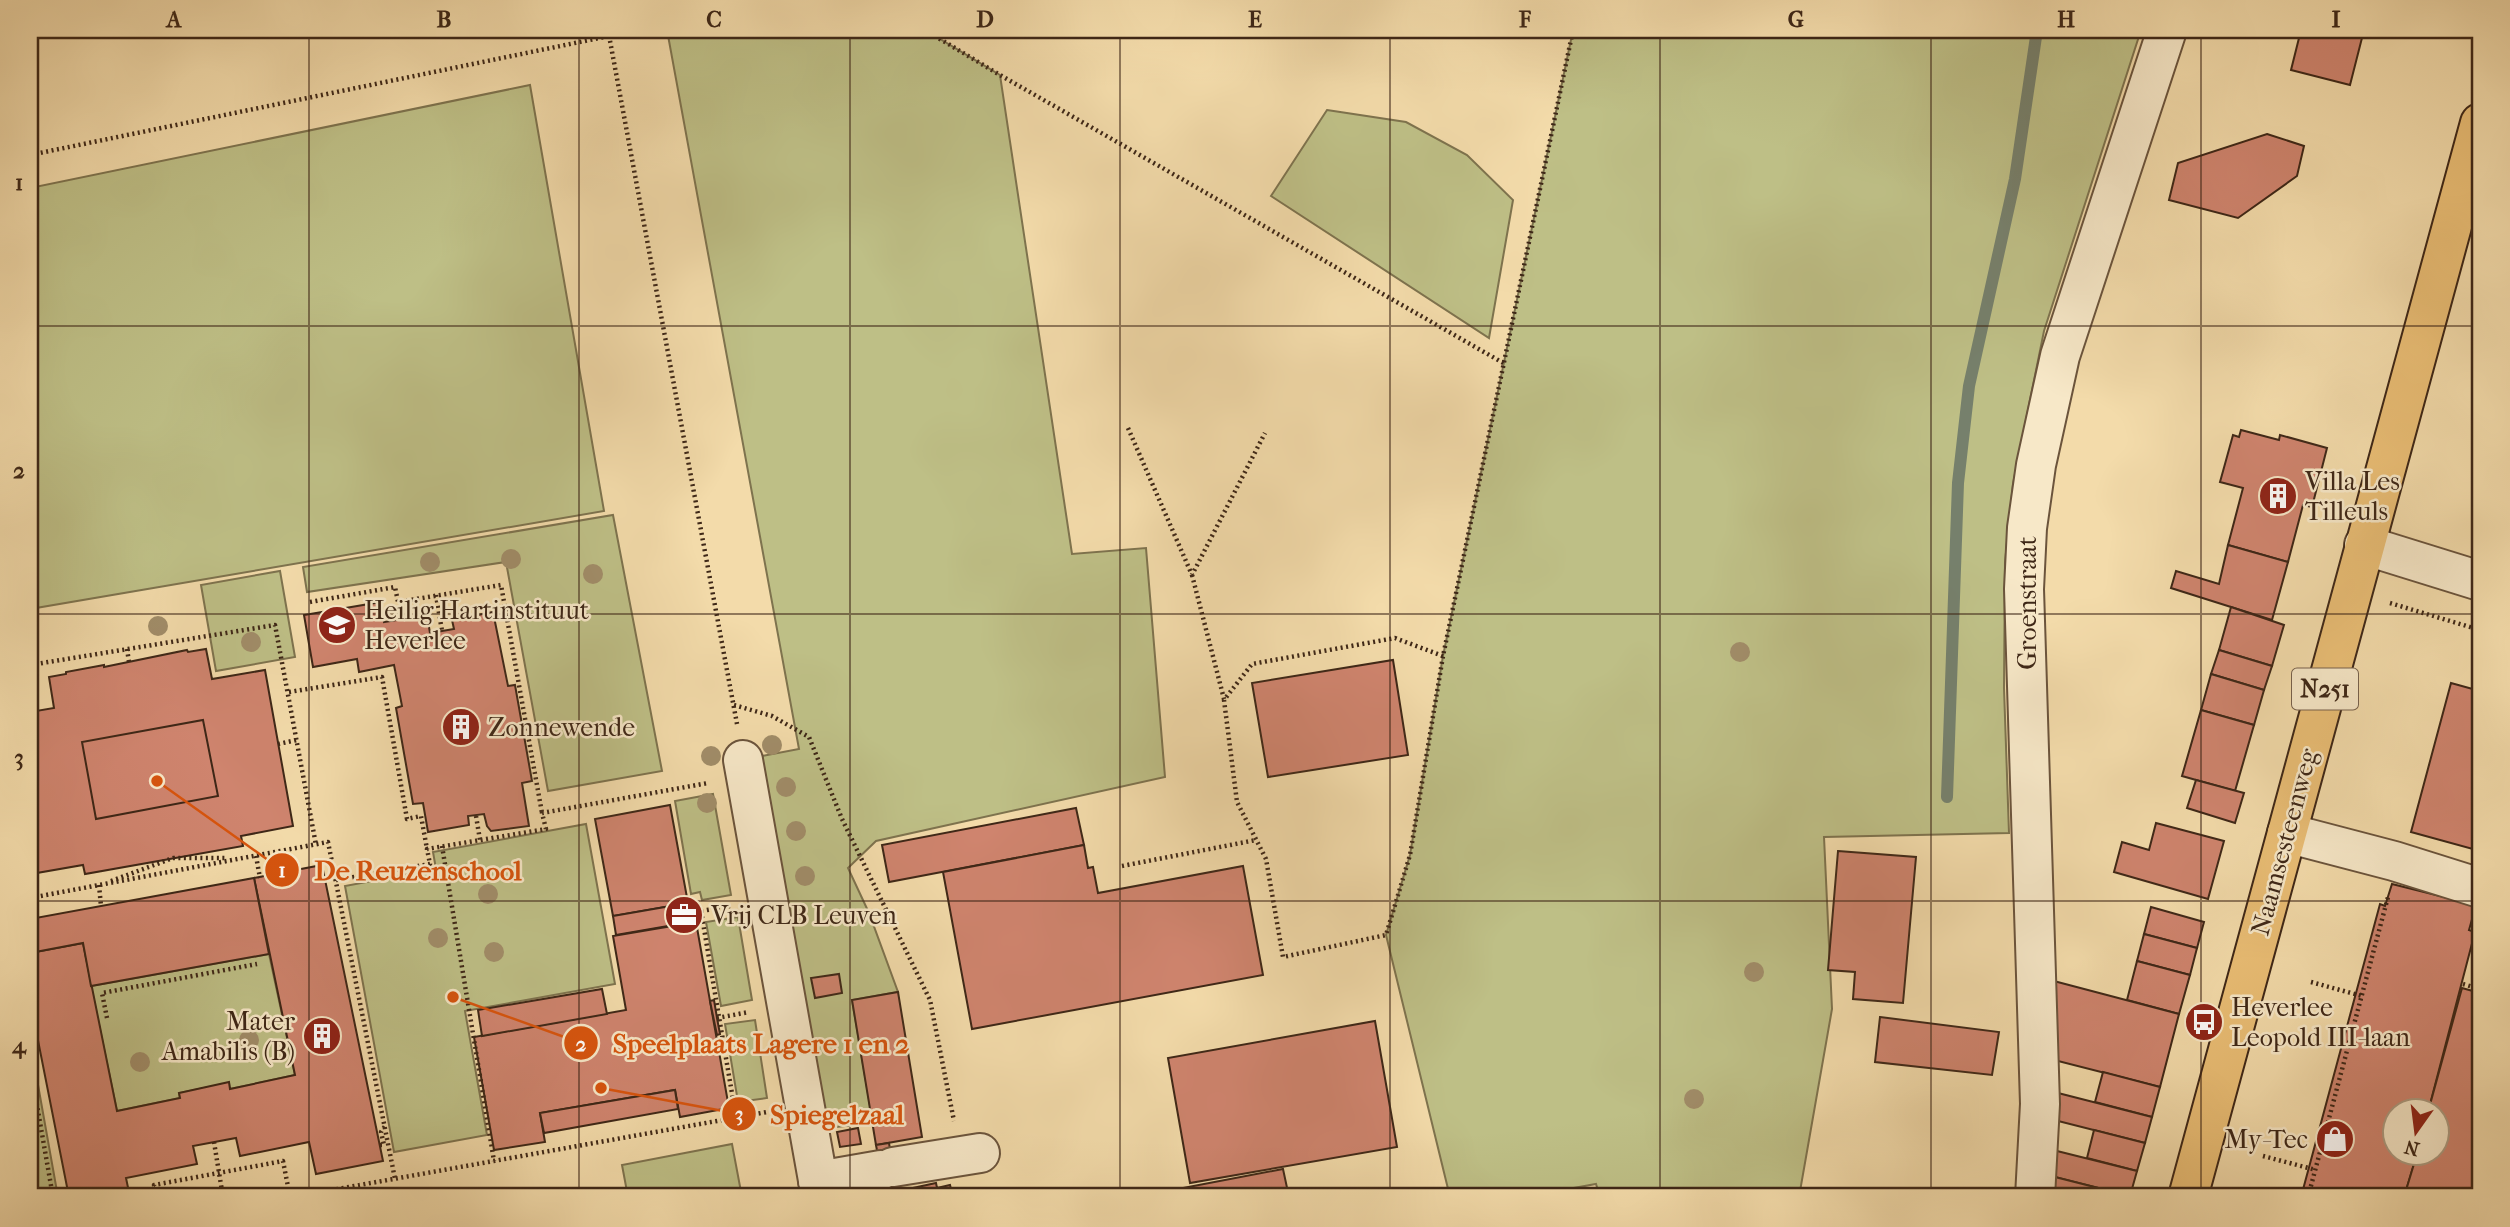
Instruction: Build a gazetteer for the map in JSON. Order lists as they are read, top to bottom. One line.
{"streets":{"main road":["N251","Naamsesteenweg"],"street":["Groenstraat"]},"places":{"building":["Villa Les Tilleuls","Zonnewende","Mater Amabilis (B)"],"school or university":["Heilig Hartinstituut Heverlee"],"other":["De Reuzenschool","Speelplaats Lagere 1 en 2","Spiegelzaal"],"office":["Vrij CLB Leuven"],"bus stop":["Heverlee Leopold III-laan"],"shop":["My-Tec"]},"north":"bottom","grid":{"columns":["A","B","C","D","E","F","G","H","I"],"rows":["1","2","3","4"]}}
